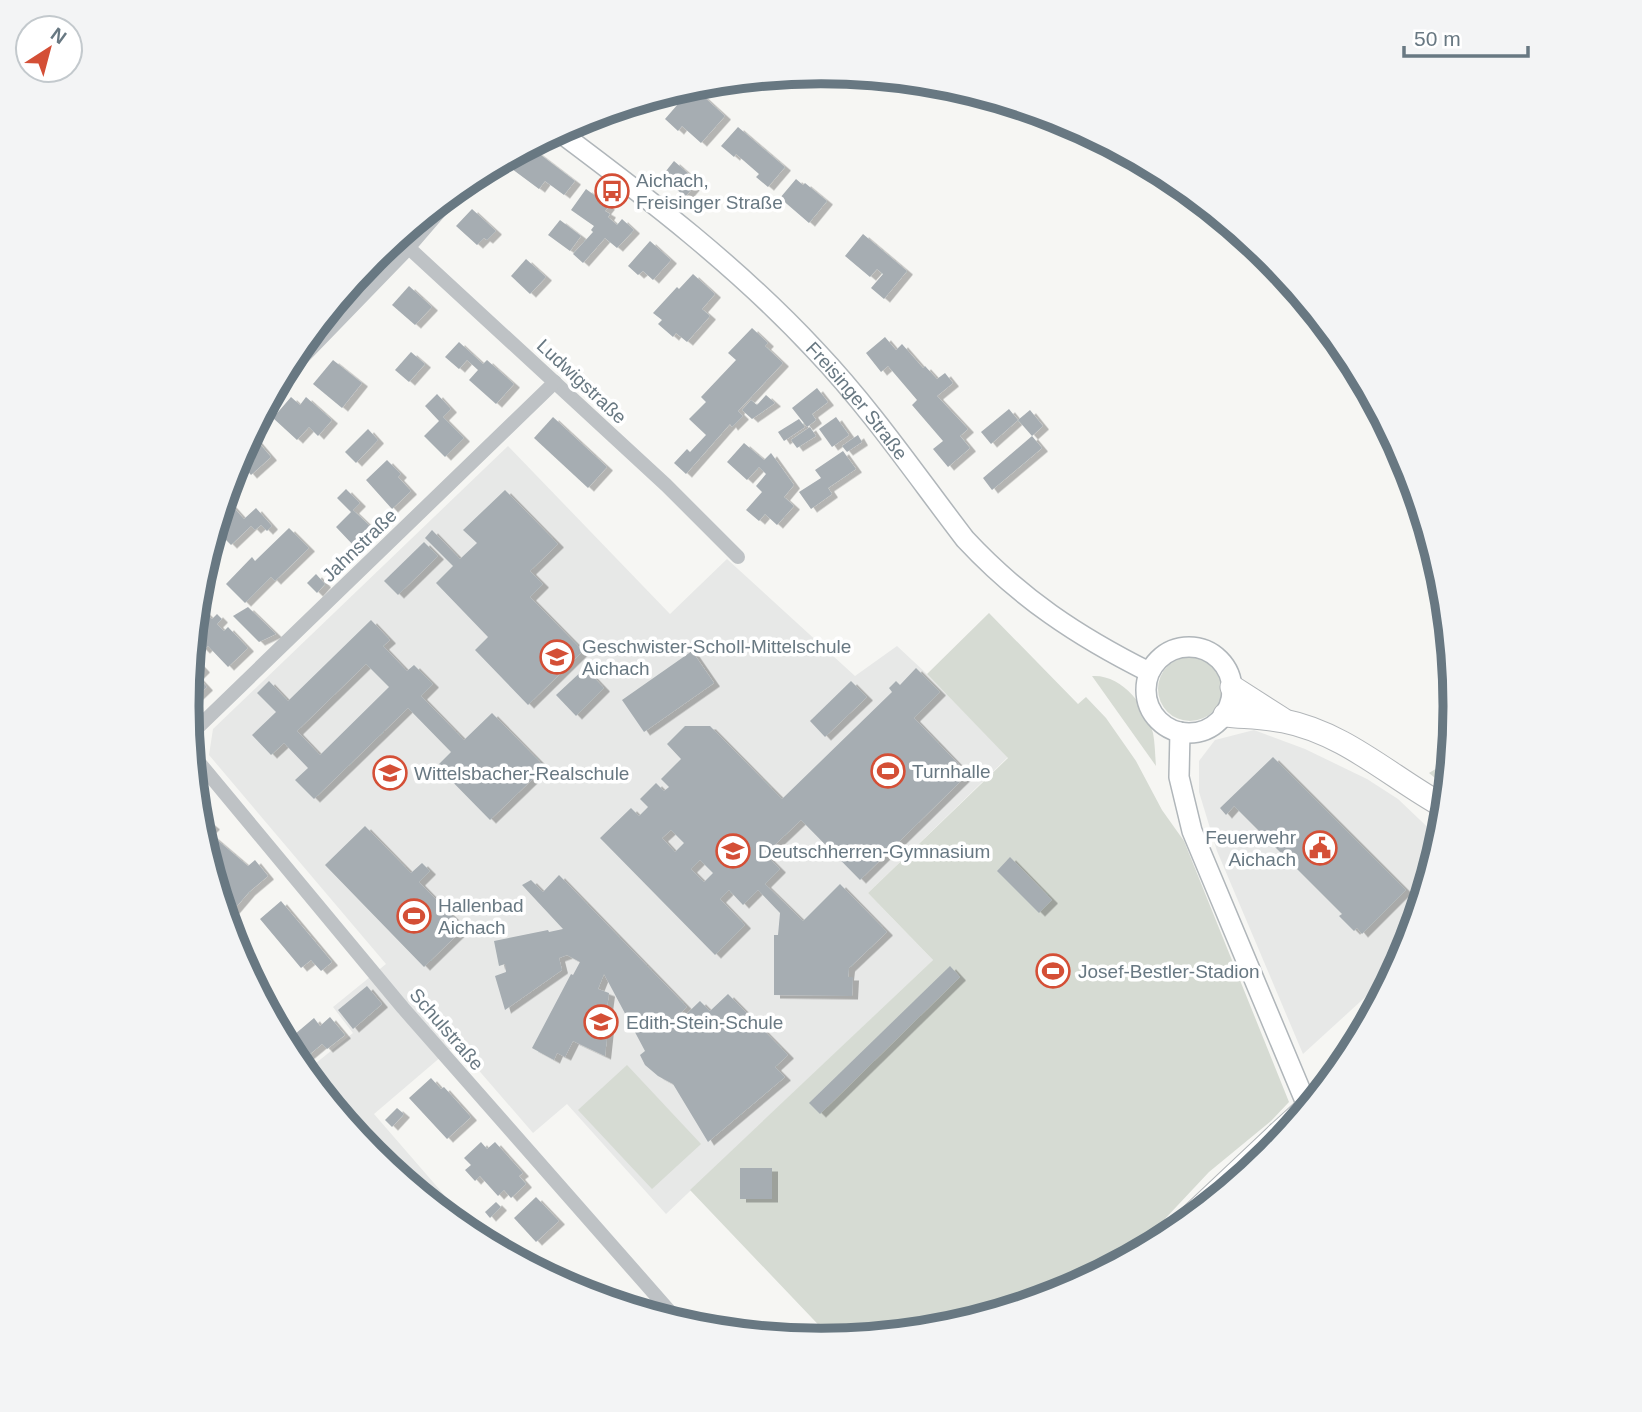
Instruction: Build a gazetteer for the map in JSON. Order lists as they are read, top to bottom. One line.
{"streets":{"main road":["Freisinger Straße"],"street":["Ludwigstraße","Jahnstraße","Schulstraße"]},"crossings":[["Ludwigstraße","Jahnstraße"]],"places":{"bus stop":["Aichach, Freisinger Straße"],"school or university":["Geschwister-Scholl-Mittelschule Aichach","Wittelsbacher-Realschule","Deutschherren-Gymnasium","Edith-Stein-Schule"],"sports":["Turnhalle","Hallenbad Aichach","Josef-Bestler-Stadion"],"public building":["Feuerwehr Aichach"]},"scale_bar":"50 m","north":"top right"}
